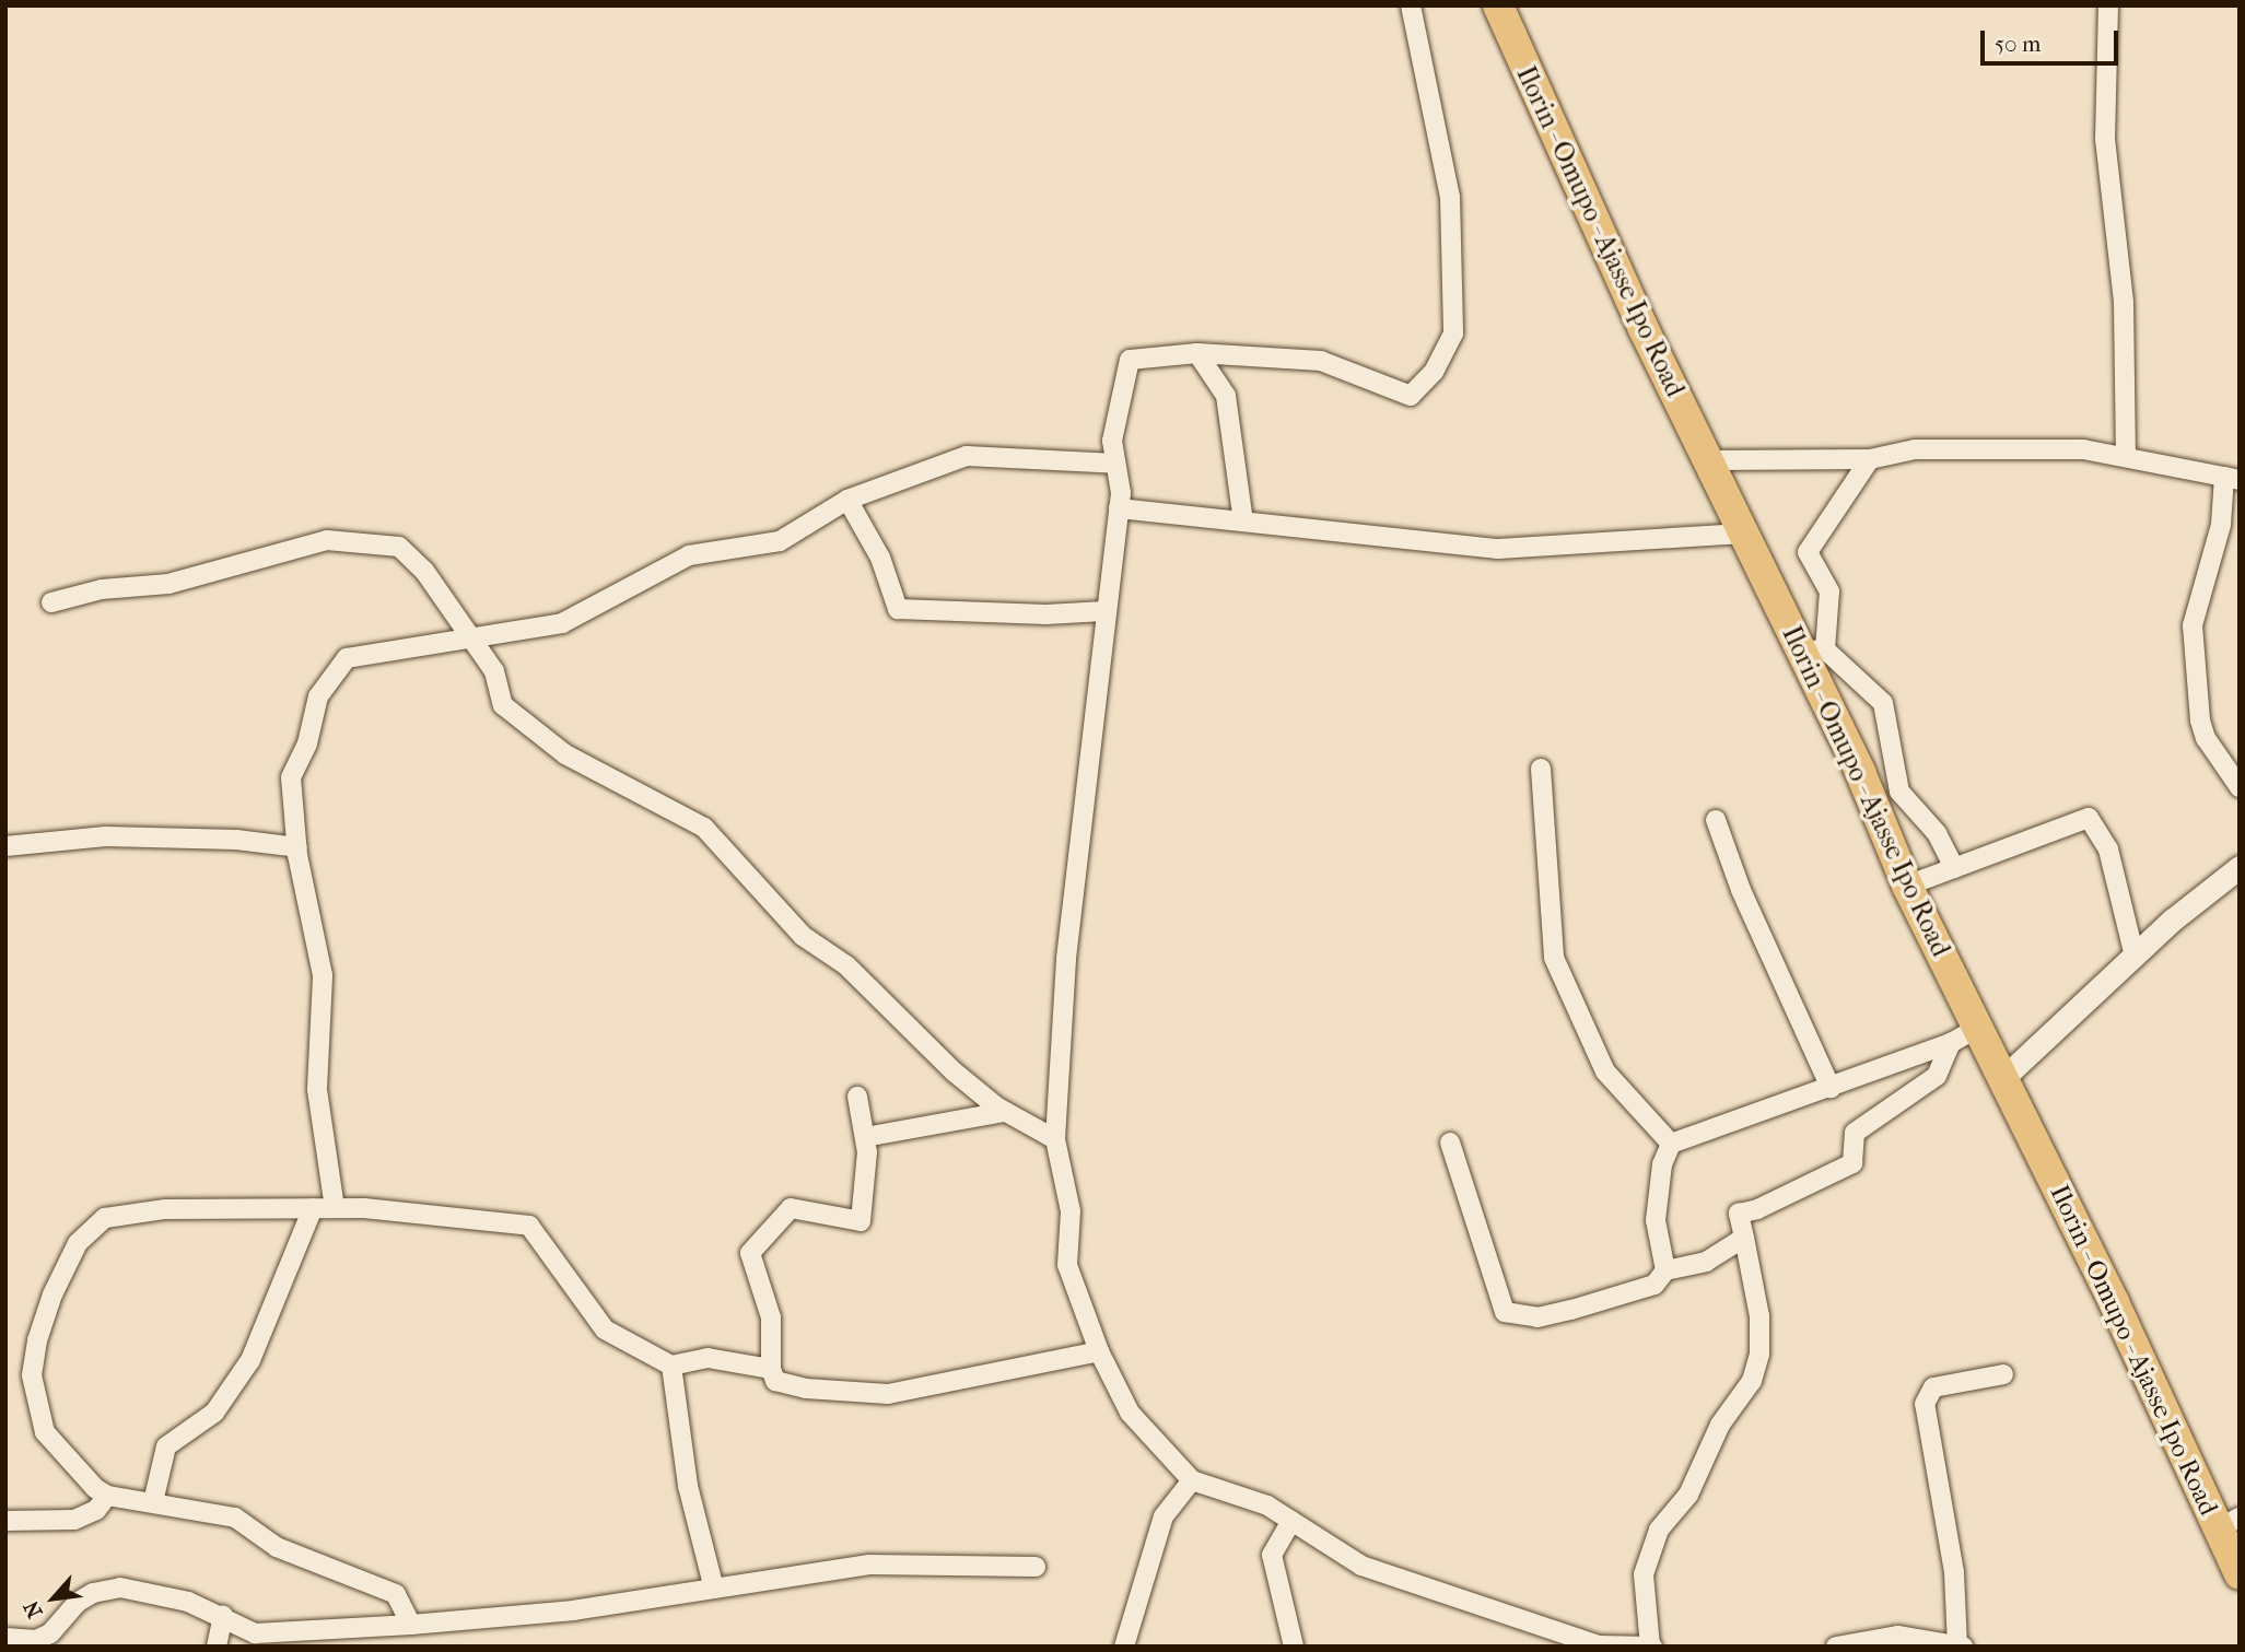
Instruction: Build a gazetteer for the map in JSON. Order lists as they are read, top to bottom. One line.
{"streets":{"highway":["Ilorin - Omupo - Ajasse Ipo Road"]},"scale_bar":"50 m","north":"bottom left"}
